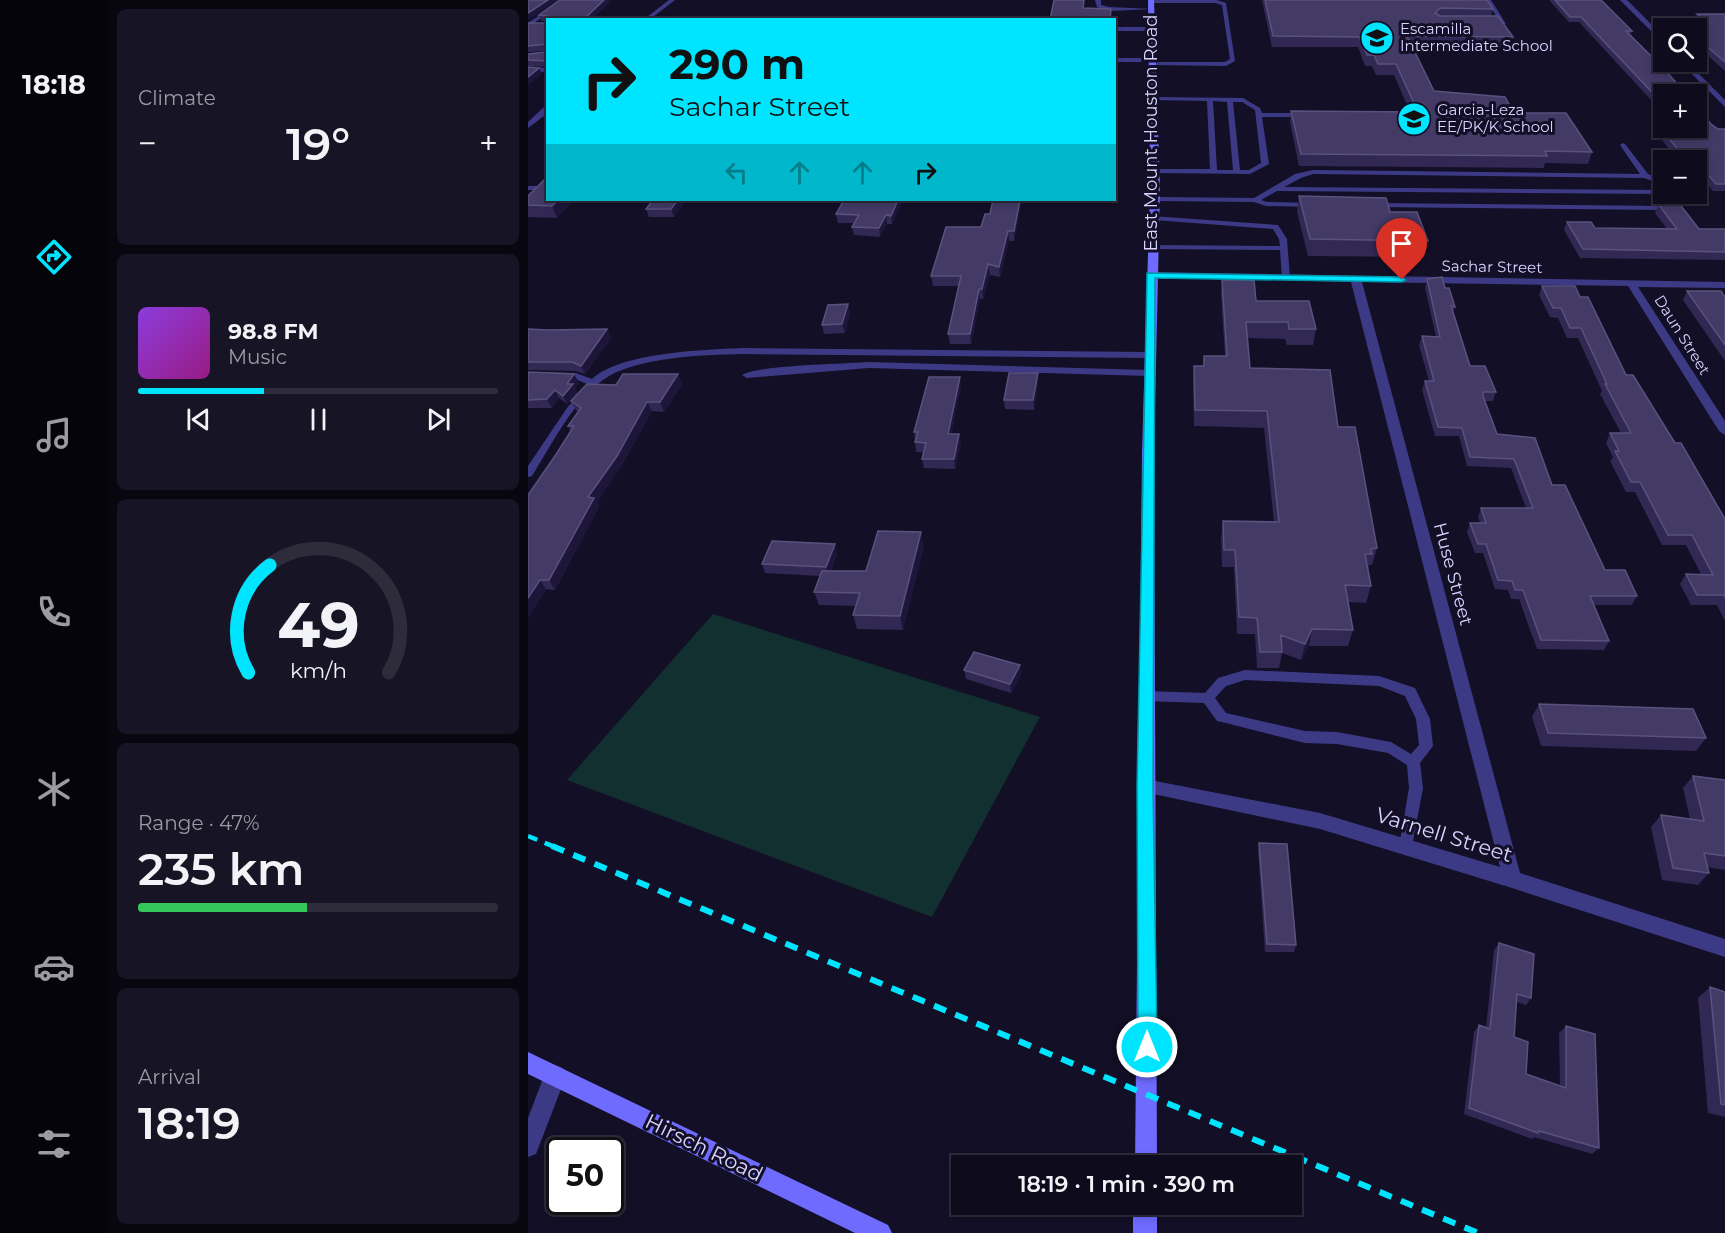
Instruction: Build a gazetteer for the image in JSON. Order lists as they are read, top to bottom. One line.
{"streets":{"main road":["East Mount Houston Road","Hirsch Road"],"street":["Sachar Street","Daun Street","Huse Street","Varnell Street"]},"crossings":[["East Mount Houston Road","Sachar Street"],["East Mount Houston Road","Varnell Street"],["Sachar Street","Daun Street"],["Sachar Street","Huse Street"],["Huse Street","Varnell Street"]],"places":{"school or university":["Escamilla Intermediate School","Garcia-Leza EE/PK/K School"]},"page":{"tabs":"18:18","tile":["Climate",["Range · 47%","235 km"],["Arrival","18:19"]],"map_buttons":["+","−"],"turn":["290 m","Sachar Street"],"heat":["−","19°","+"],"song":["98.8 FM","Music"],"limit":"50","trip":"18:19 · 1 min · 390 m","gauge":["49","km/h"]}}
